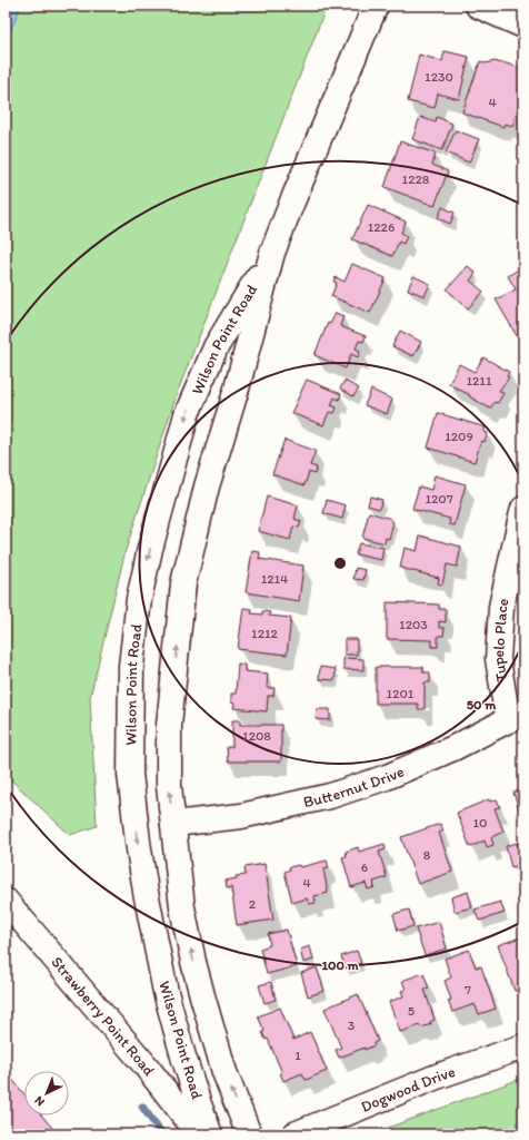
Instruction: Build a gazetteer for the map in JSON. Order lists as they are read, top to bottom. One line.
{"streets":{"street":["Wilson Point Road","Tupelo Place","Butternut Drive","Strawberry Point Road","Dogwood Drive"]},"crossings":[["Wilson Point Road","Butternut Drive"],["Tupelo Place","Butternut Drive"]],"house_numbers":["1230","4","1228","1226","1211","1209","1207","1214","1203","1212","1201","1208","10","8","6","4","2","7","5","3","1"],"north":"bottom left","rings":["50 m","100 m"]}
